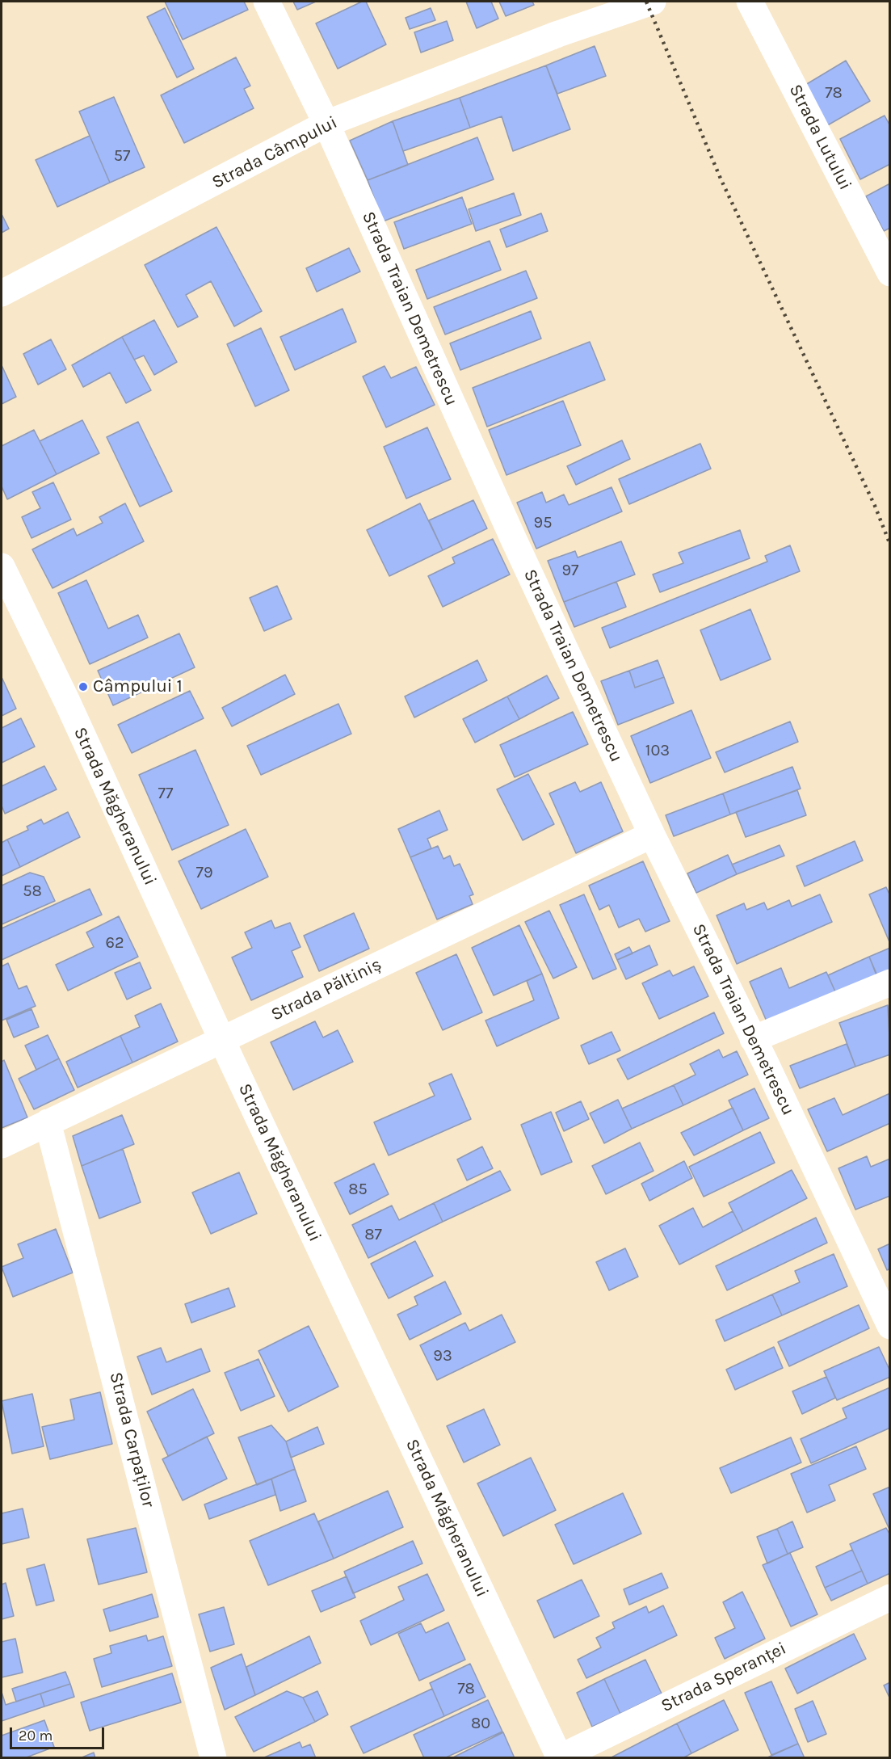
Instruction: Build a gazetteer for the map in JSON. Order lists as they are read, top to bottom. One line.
{"streets":{"street":["Strada Lutului","Strada Câmpului","Strada Traian Demetrescu","Strada Măgheranului","Strada Păltiniș","Strada Carpaților","Strada Speranței"]},"crossings":[["Strada Câmpului","Strada Traian Demetrescu"],["Strada Traian Demetrescu","Strada Păltiniș"],["Strada Măgheranului","Strada Păltiniș"],["Strada Măgheranului","Strada Speranței"],["Strada Păltiniș","Strada Carpaților"]],"places":["Câmpului 1"],"house_numbers":["78","57","95","97","103","77","79","58","62","85","87","93","78","80"],"scale_bar":"20 m"}
